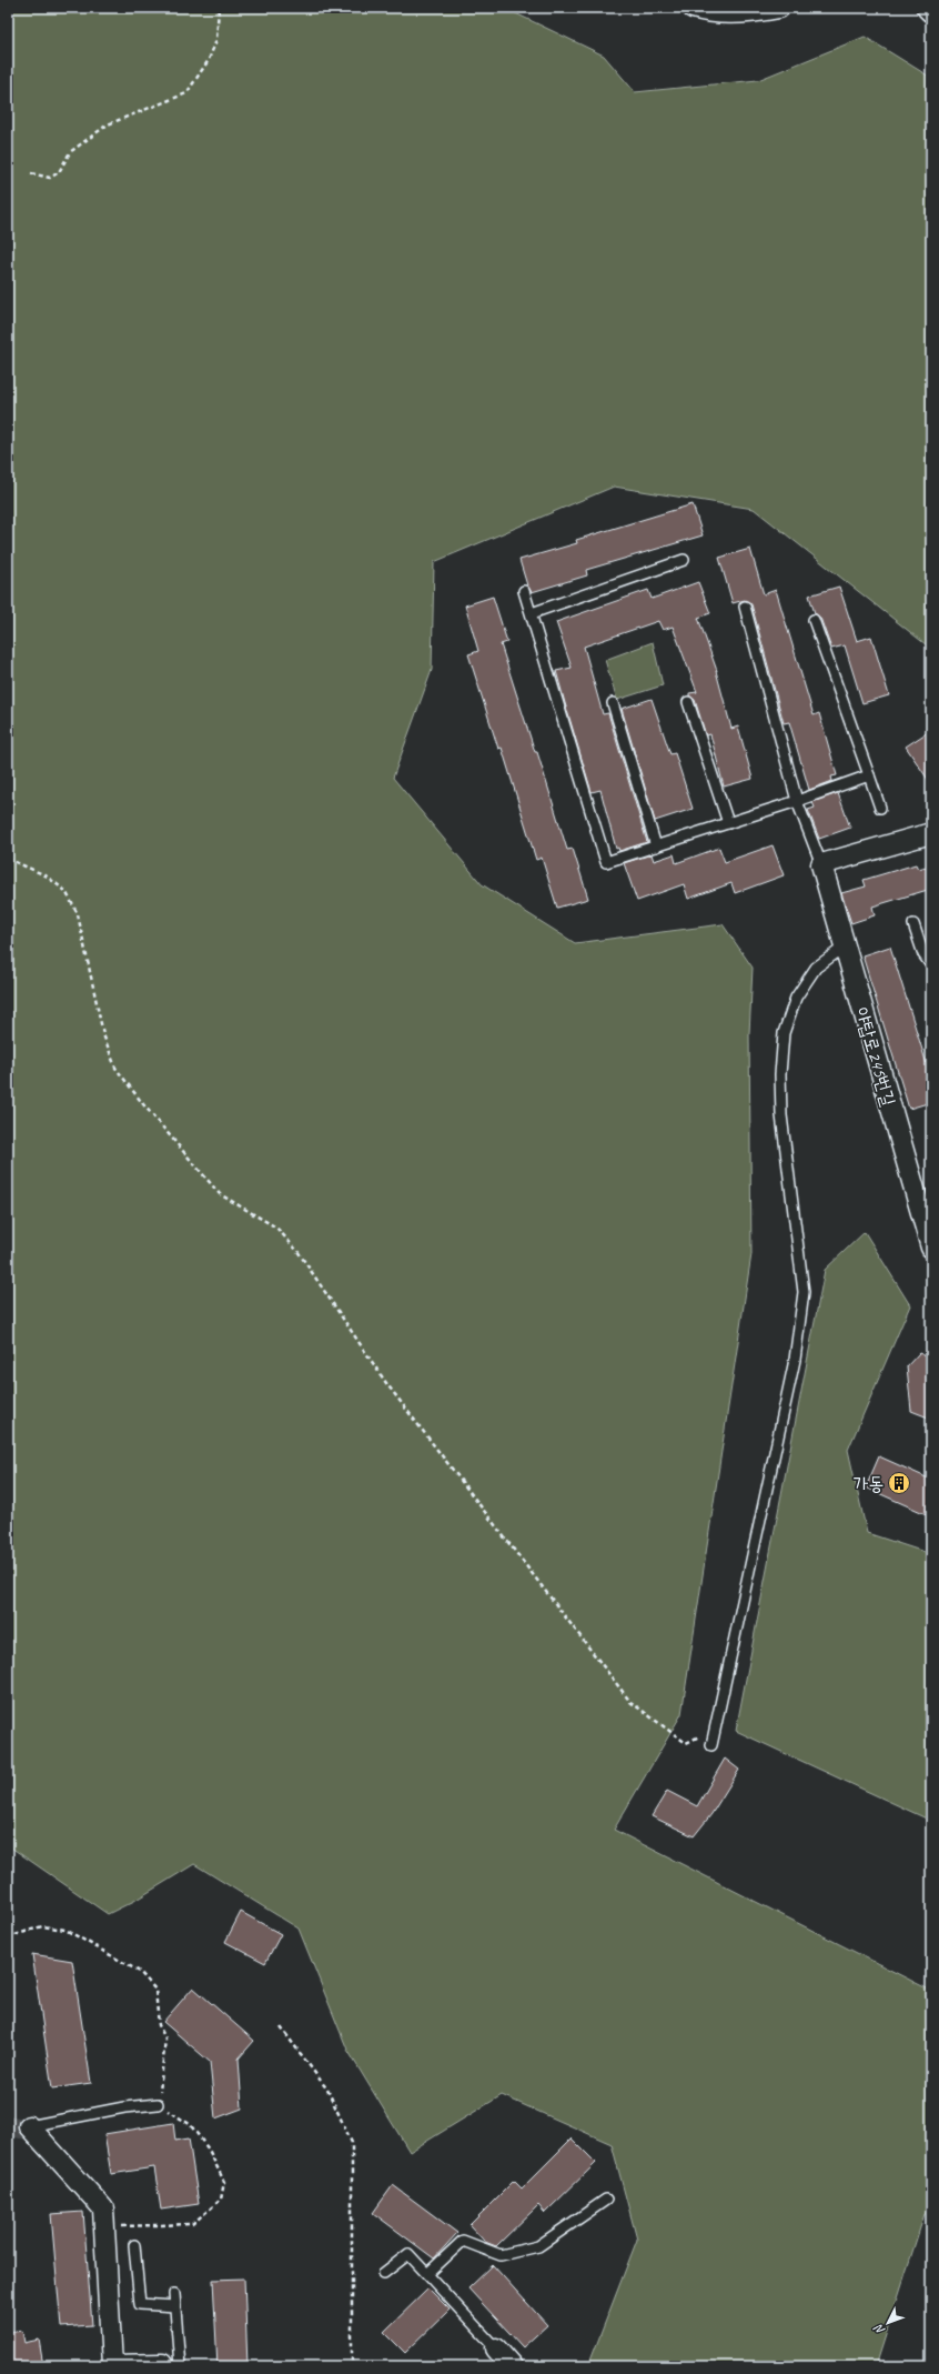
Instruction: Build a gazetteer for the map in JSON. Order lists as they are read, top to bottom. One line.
{"streets":{"street":["야탑로245번길"]},"places":{"building":["가동"]},"north":"bottom left"}
